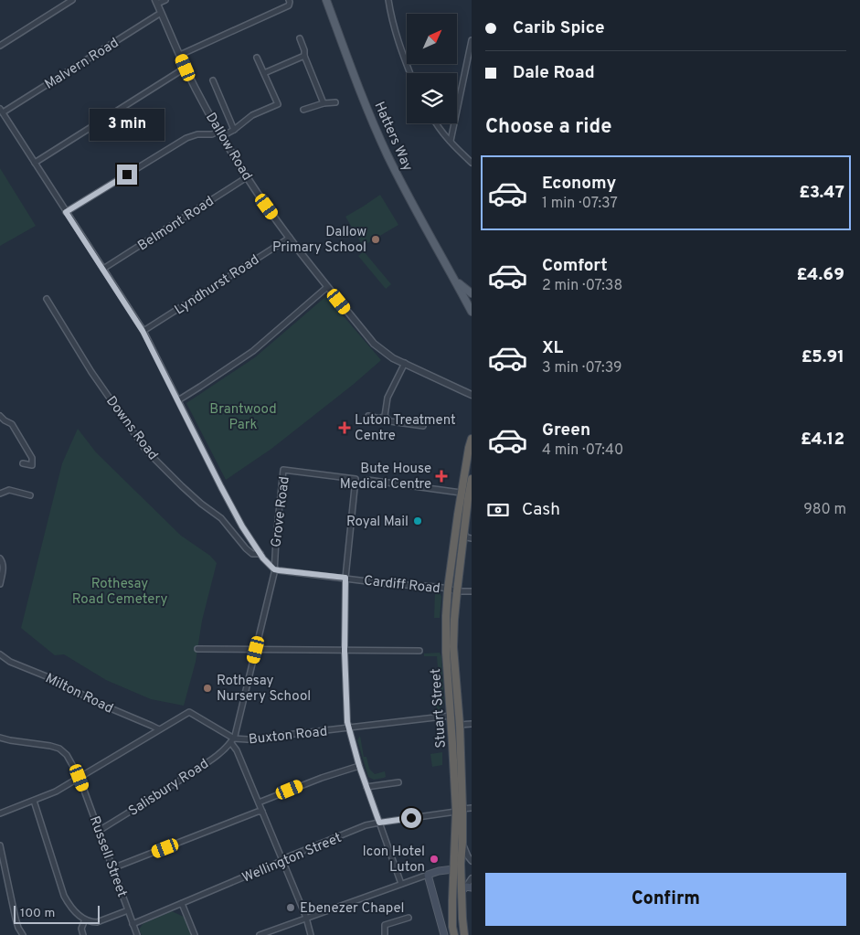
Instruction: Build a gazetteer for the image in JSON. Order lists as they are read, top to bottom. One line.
{"streets":{"highway":["Stuart Street"],"main road":["Hatters Way"],"street":["Malvern Road","Dallow Road","Belmont Road","Lyndhurst Road","Downs Road","Grove Road","Cardiff Road","Milton Road","Buxton Road","Salisbury Road","Russell Street","Wellington Street"]},"crossings":[["Malvern Road","Dallow Road"],["Dallow Road","Belmont Road"],["Dallow Road","Lyndhurst Road"],["Grove Road","Cardiff Road"],["Cardiff Road","Stuart Street"],["Stuart Street","Buxton Road"],["Stuart Street","Wellington Street"],["Buxton Road","Salisbury Road"],["Salisbury Road","Russell Street"],["Russell Street","Wellington Street"]],"parks":["Brantwood Park","Rothesay Road Cemetery"],"places":{"other":["Dallow Primary School","Royal Mail","Rothesay Nursery School","Icon Hotel Luton","Ebenezer Chapel"],"health":["Luton Treatment Centre","Bute House Medical Centre"]},"scale_bar":"100 m","north":"top right","page":{"banner":["Carib Spice","Dale Road"],"heading":"Choose a ride","bubble":"3 min","list":[{"name":"Economy","note":"1 min · 07:37","value":"£3.47"},{"name":"Comfort","note":"2 min · 07:38","value":"£4.69"},{"name":"XL","note":"3 min · 07:39","value":"£5.91"},{"name":"Green","note":"4 min · 07:40","value":"£4.12"}],"pay":["Cash","980 m"],"buttons":"Confirm","scale":"100 m"}}
